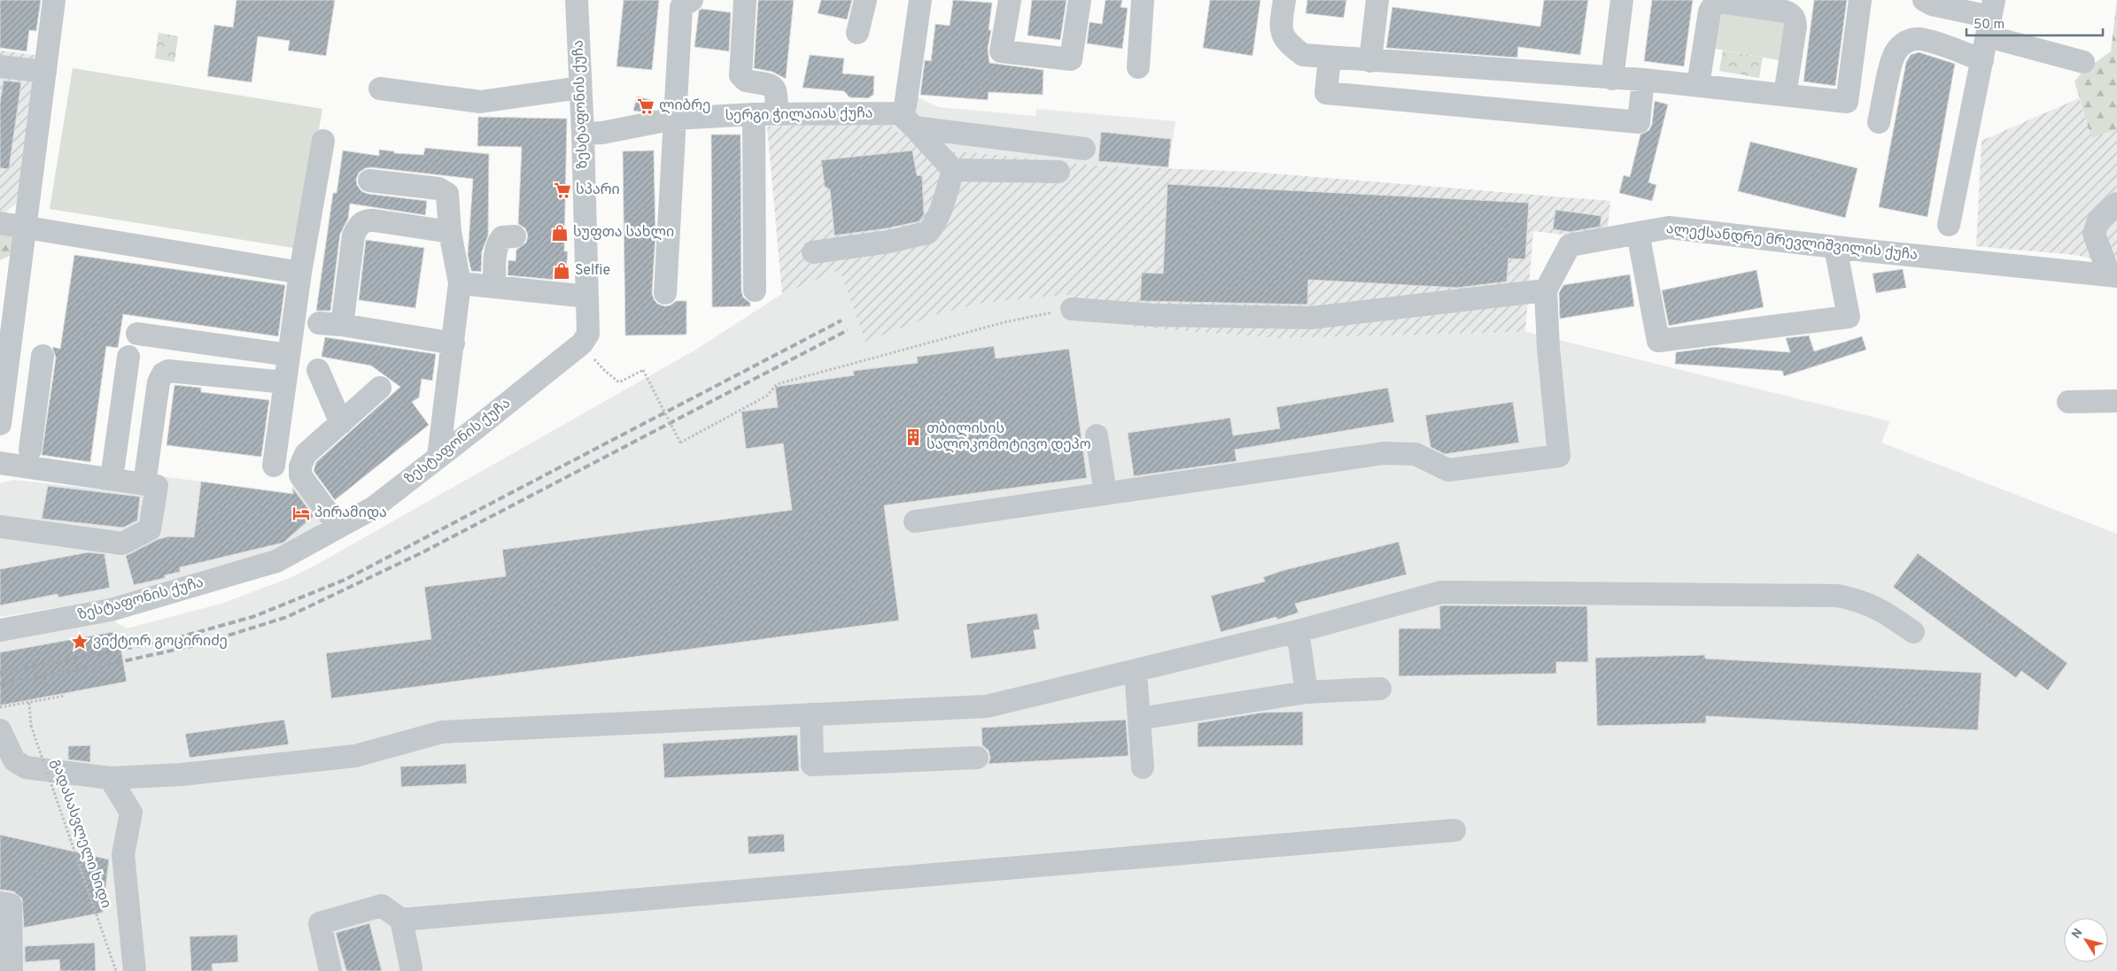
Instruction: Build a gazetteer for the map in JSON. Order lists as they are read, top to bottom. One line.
{"streets":{"street":["ზესტაფონის ქუჩა","სერგი ჭილაიას ქუჩა","ალექსანდრე მრევლიშვილის ქუჩა"],"path":["გადასასვლელი ხიდი"]},"crossings":[["ზესტაფონის ქუჩა","სერგი ჭილაიას ქუჩა"]],"places":{"supermarket":["ლიბრე","სპარი"],"shop":["სუფთა სახლი","Selfie"],"building":["თბილისის სალოკომოტივო დეპო"],"hotel":["პირამიდა"],"place":["ვიქტორ გოცირიძე"]},"scale_bar":"50 m","north":"top left"}
